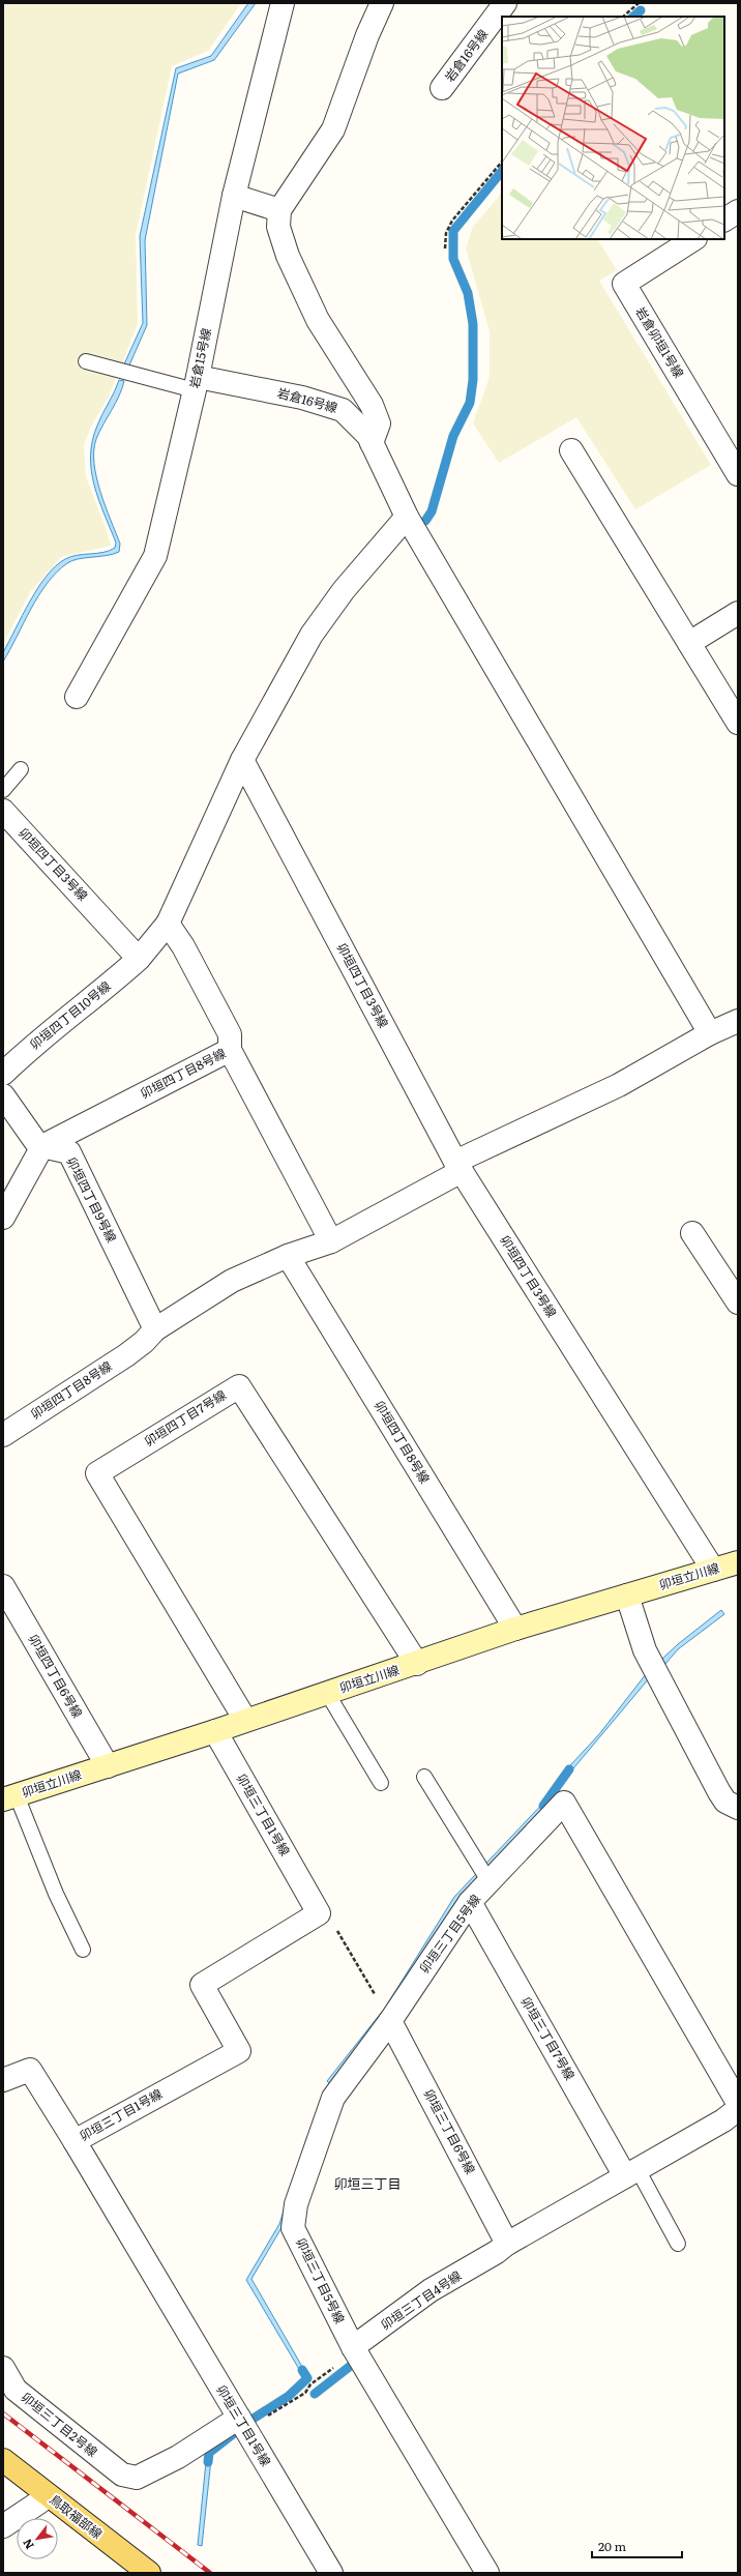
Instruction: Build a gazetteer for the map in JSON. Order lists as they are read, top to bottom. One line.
{"streets":{"main road":["鳥取福部線"],"street":["岩倉16号線","岩倉卯垣1号線","岩倉15号線","卯垣四丁目3号線","卯垣四丁目10号線","卯垣四丁目8号線","卯垣四丁目9号線","卯垣四丁目7号線","卯垣立川線","卯垣四丁目6号線","卯垣三丁目1号線","卯垣三丁目5号線","卯垣三丁目7号線","卯垣三丁目6号線","卯垣三丁目4号線","卯垣三丁目2号線"]},"crossings":[["岩倉16号線","岩倉15号線"],["卯垣四丁目3号線","卯垣四丁目10号線"],["卯垣四丁目3号線","卯垣立川線"],["卯垣四丁目8号線","卯垣四丁目9号線"],["卯垣四丁目8号線","卯垣立川線"],["卯垣四丁目7号線","卯垣立川線"],["卯垣立川線","卯垣四丁目6号線"],["卯垣立川線","卯垣三丁目1号線"],["卯垣三丁目1号線","卯垣三丁目2号線"],["卯垣三丁目5号線","卯垣三丁目7号線"],["卯垣三丁目5号線","卯垣三丁目6号線"],["卯垣三丁目5号線","卯垣三丁目4号線"],["卯垣三丁目7号線","卯垣三丁目4号線"],["卯垣三丁目6号線","卯垣三丁目4号線"]],"districts":["卯垣三丁目"],"scale_bar":"20 m","north":"bottom left"}
